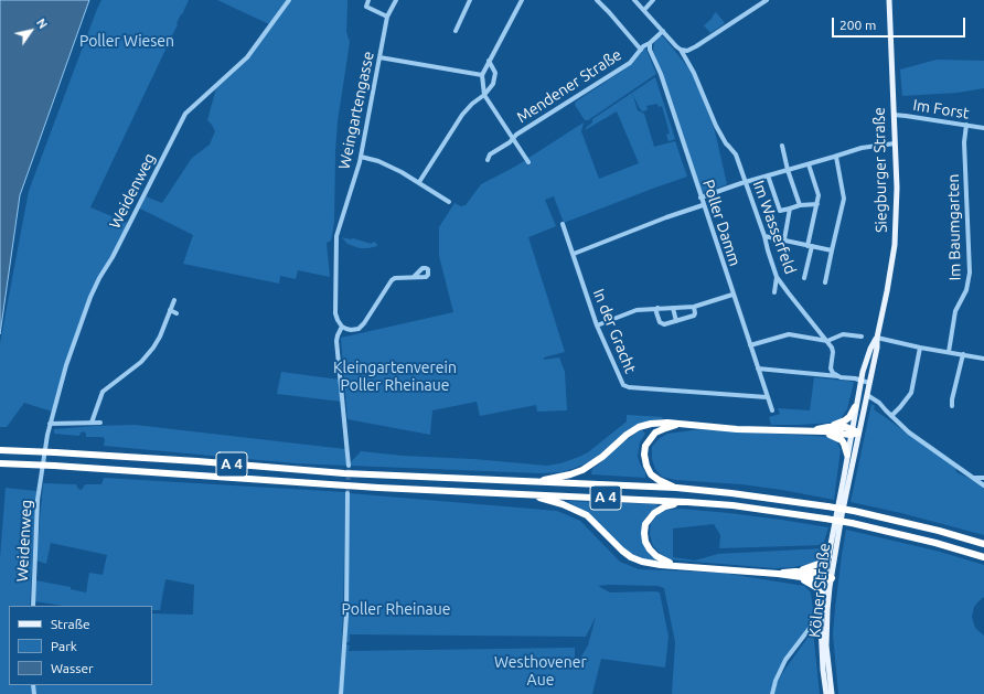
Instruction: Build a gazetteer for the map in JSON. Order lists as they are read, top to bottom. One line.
{"streets":{"highway":["A 4"],"main road":["Siegburger Straße","Kölner Straße"],"street":["Mendener Straße","Im Forst","Weingartengasse","Weidenweg","Poller Damm","Im Wasserfeld","Im Baumgarten","In der Gracht"]},"crossings":[["Mendener Straße","Poller Damm"],["Mendener Straße","Im Wasserfeld"],["Im Forst","Siegburger Straße"],["Im Forst","Im Baumgarten"],["Siegburger Straße","Kölner Straße"],["Poller Damm","In der Gracht"]],"parks":["Poller Wiesen","Kleingartenverein Poller Rheinaue","Poller Rheinaue","Westhovener Aue"],"legend":["Straße","Park","Wasser"],"scale_bar":"200 m","north":"top right"}
